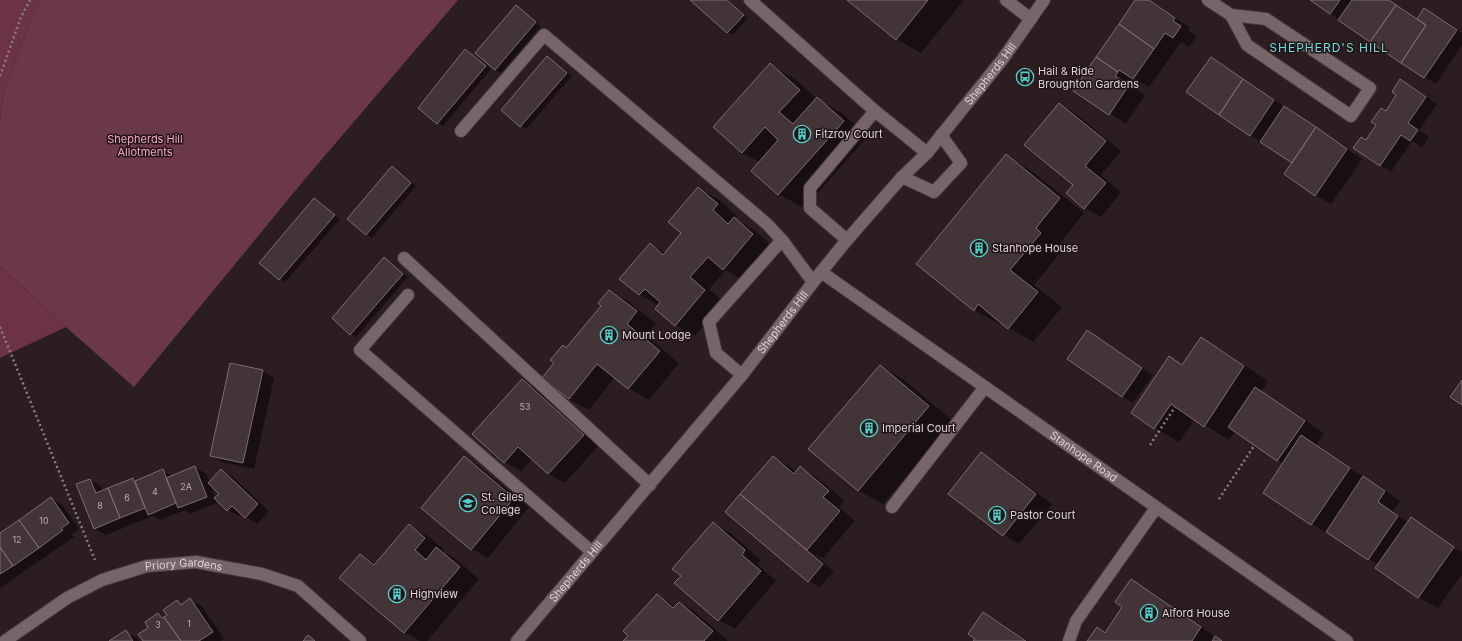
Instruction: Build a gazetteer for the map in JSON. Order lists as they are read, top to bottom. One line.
{"streets":{"street":["Shepherds Hill","Stanhope Road","Priory Gardens"]},"crossings":[["Shepherds Hill","Stanhope Road"]],"districts":["SHEPHERD'S HILL"],"parks":["Shepherds Hill Allotments"],"places":{"bus stop":["Hail & Ride Broughton Gardens"],"building":["Fitzroy Court","Stanhope House","Mount Lodge","Imperial Court","Pastor Court","Highview","Alford House"],"school or university":["St. Giles College"]},"house_numbers":["53","2A","4","6","8","10","12","1","3"]}
